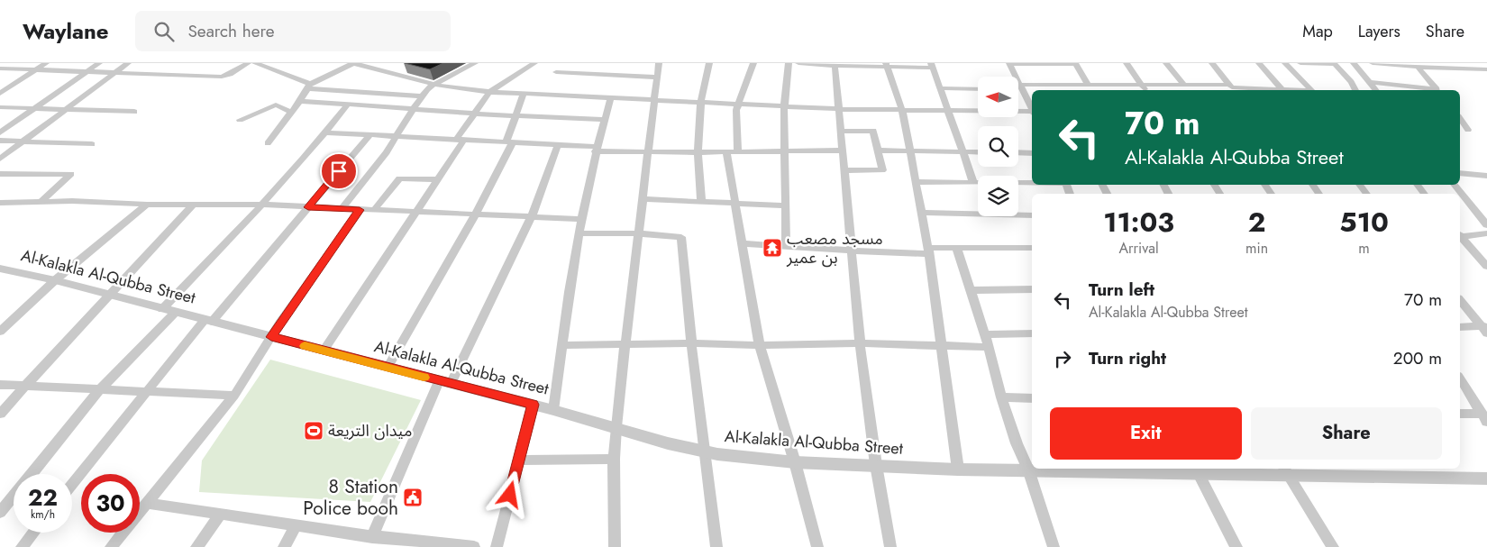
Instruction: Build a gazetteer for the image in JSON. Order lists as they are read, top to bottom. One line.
{"streets":{"street":["Al-Kalakla Al-Qubba Street"]},"places":{"temple":["مسجد مصعب بن عمير"],"sports":["ميدان التريعة"],"public building":["8 Station Police booh"]},"north":"left","page":{"header":"Waylane","search":"Search here","nav":["Map","Layers","Share"],"turn":["70 m","Al-Kalakla Al-Qubba Street"],"eta":["11:03","Arrival","2","min","510","m"],"list":[{"name":"Turn left","note":"Al-Kalakla Al-Qubba Street","value":"70 m"},{"name":"Turn right","value":"200 m"}],"buttons":["Exit","Share"],"speed":"22 km/h","limit":"30"}}
